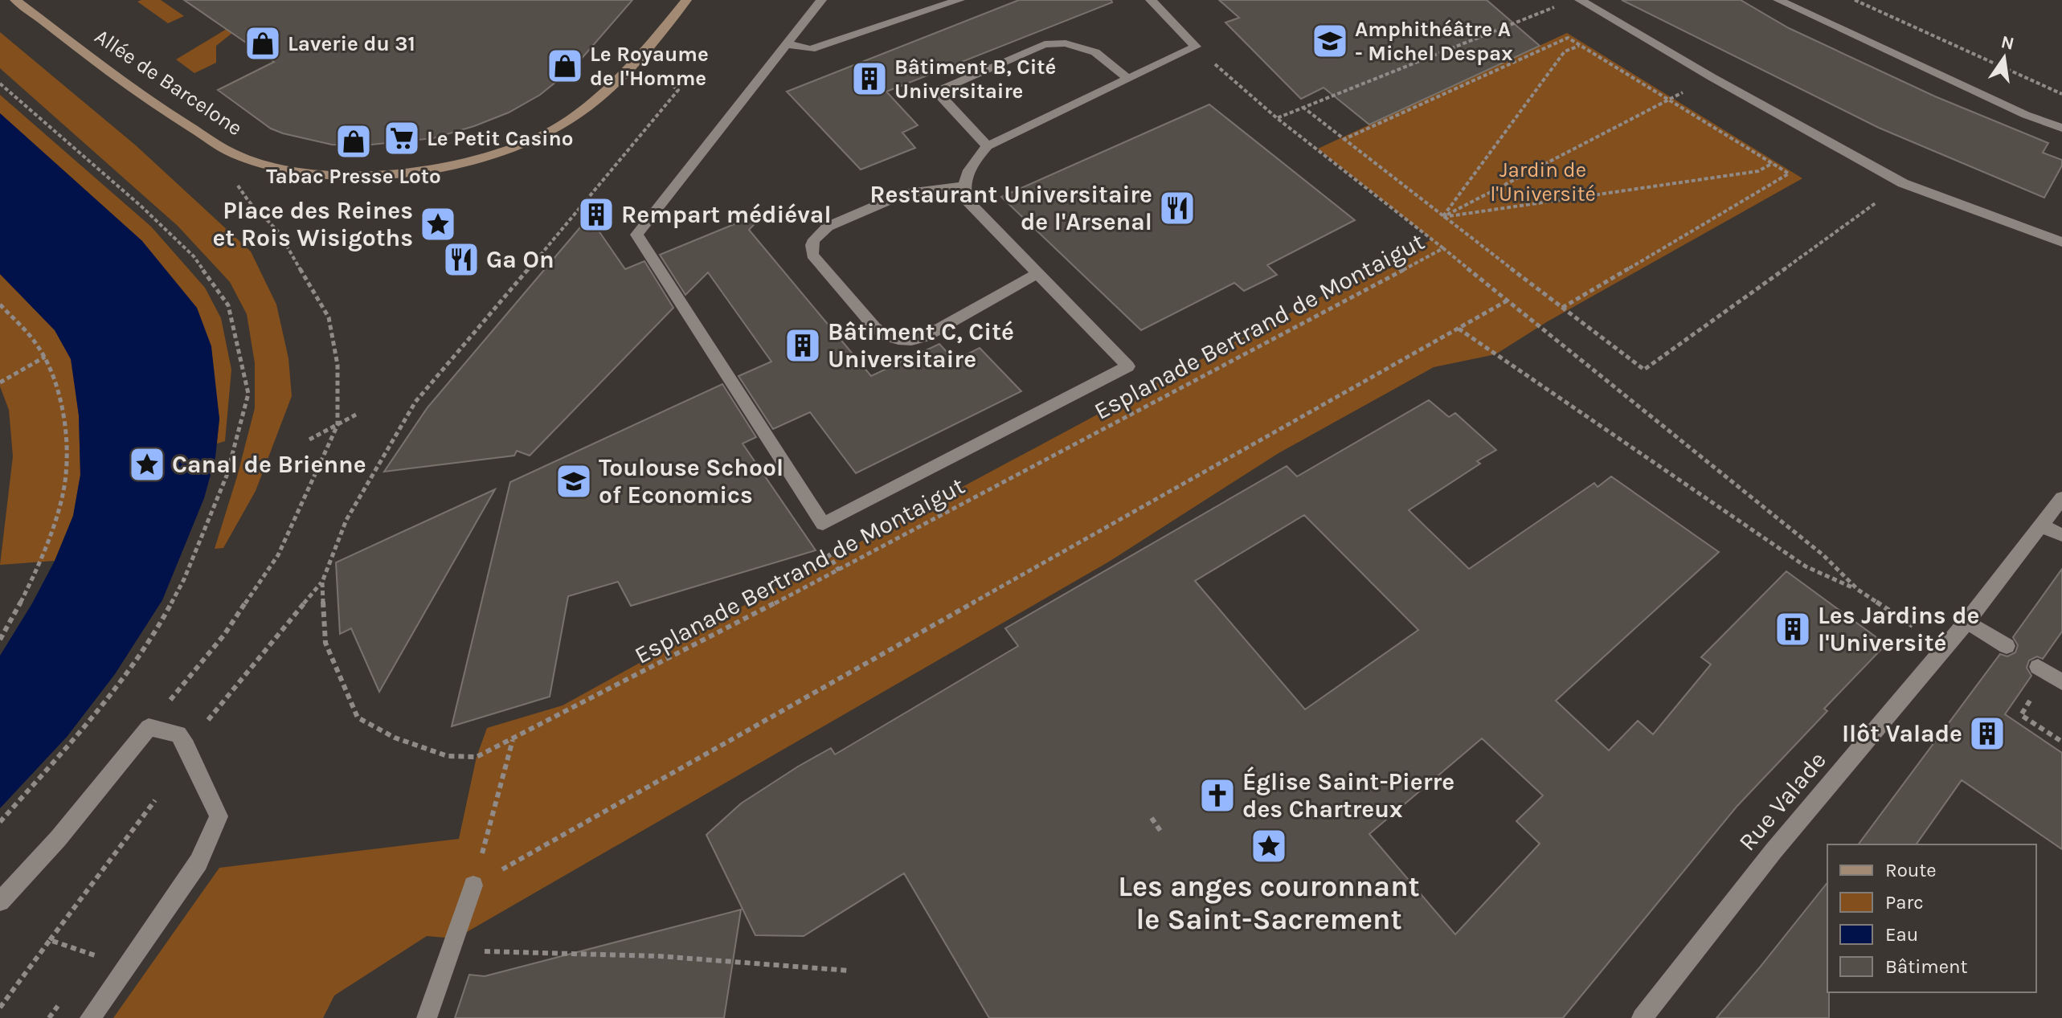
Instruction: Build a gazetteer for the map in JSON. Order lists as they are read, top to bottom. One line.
{"streets":{"street":["Allée de Barcelone","Rue Valade"],"path":["Esplanade Bertrand de Montaigut"]},"parks":["Jardin de l'Université"],"places":{"school or university":["Amphithéâtre A - Michel Despax","Toulouse School of Economics"],"shop":["Laverie du 31","Le Royaume de l'Homme","Tabac Presse Loto"],"building":["Bâtiment B, Cité Universitaire","Rempart médiéval","Bâtiment C, Cité Universitaire","Les Jardins de l'Université","Ilôt Valade"],"supermarket":["Le Petit Casino"],"restaurant":["Restaurant Universitaire de l'Arsenal","Ga On"],"place":["Place des Reines et Rois Wisigoths","Canal de Brienne","Les anges couronnant le Saint-Sacrement"],"church":["Église Saint-Pierre des Chartreux"]},"legend":["Route","Parc","Eau","Bâtiment"],"north":"top"}
